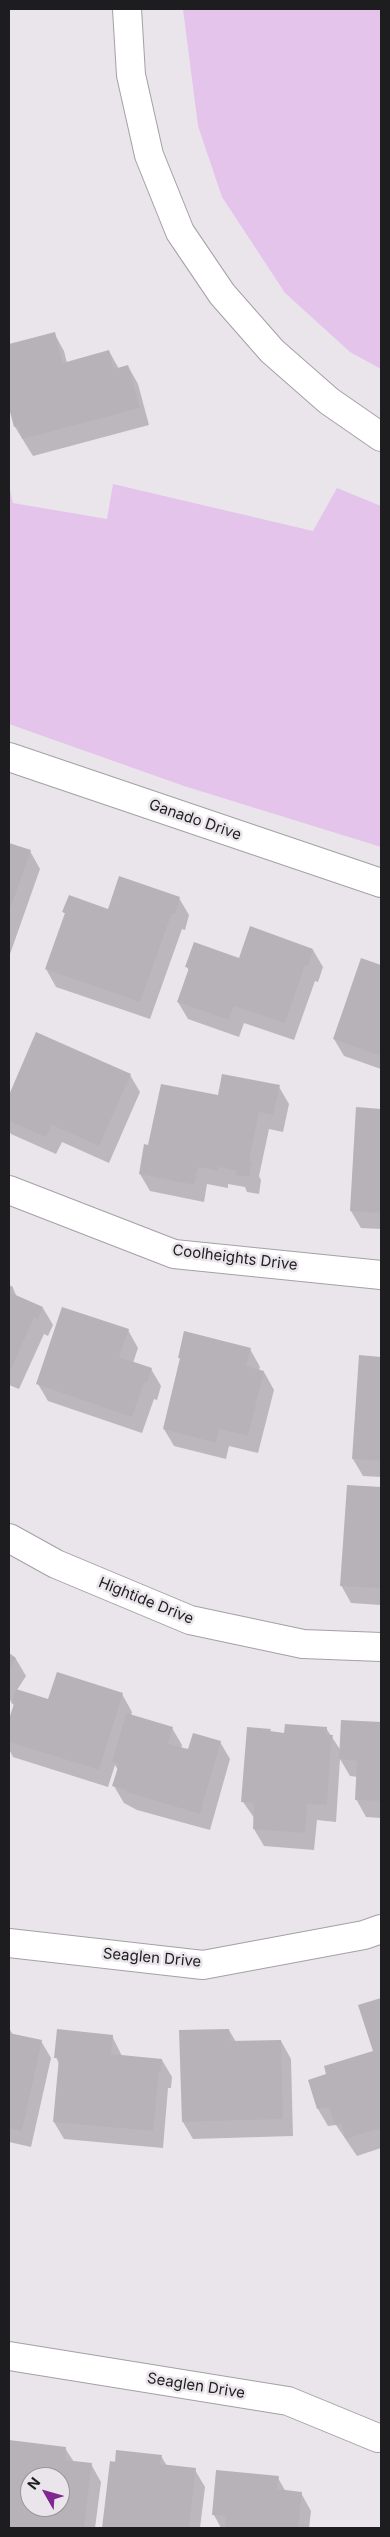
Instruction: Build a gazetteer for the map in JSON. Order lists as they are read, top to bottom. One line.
{"streets":{"street":["Ganado Drive","Coolheights Drive","Hightide Drive","Seaglen Drive"]},"north":"top left"}
